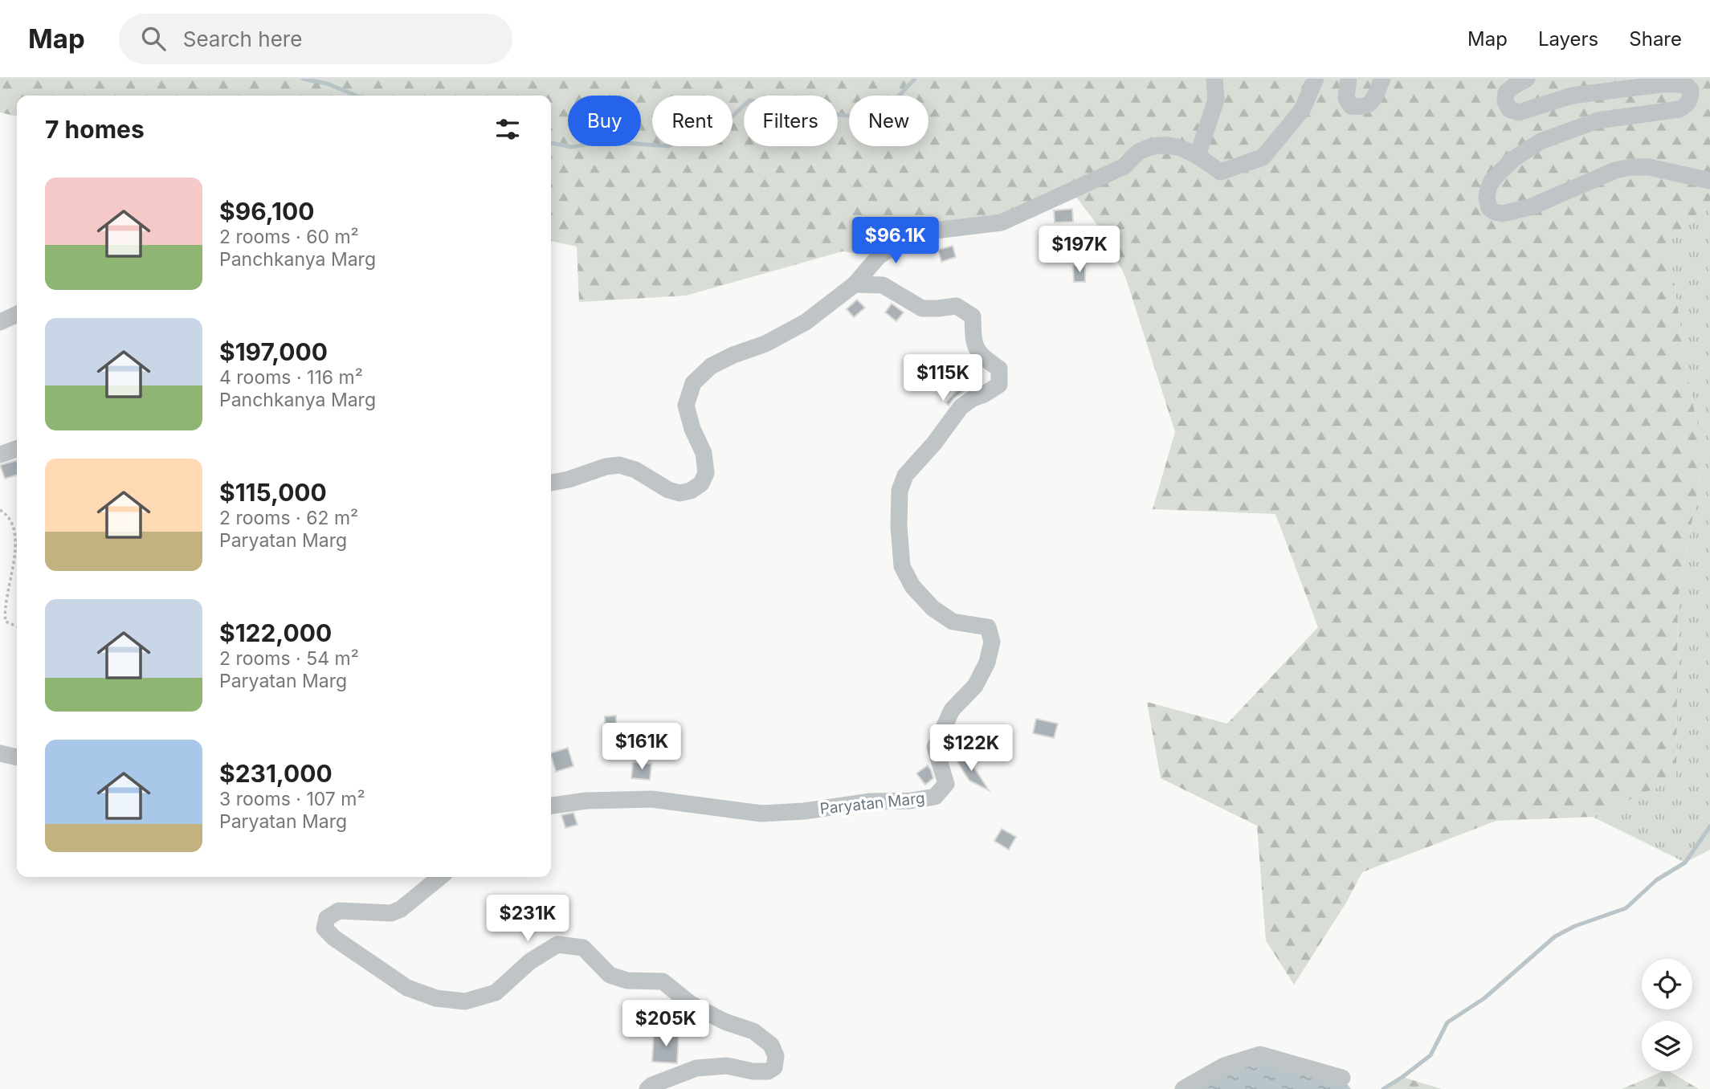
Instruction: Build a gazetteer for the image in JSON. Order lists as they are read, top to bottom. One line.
{"streets":{"street":["Paryatan Marg"]},"page":{"header":"Map","search":"Search here","nav":["Map","Layers","Share"],"chip":["Buy","Rent","Filters","New"],"heading":"7 homes","list":[{"name":"$96,100","note":"2 rooms · 60 m² · Panchkanya Marg"},{"name":"$197,000","note":"4 rooms · 116 m² · Panchkanya Marg"},{"name":"$115,000","note":"2 rooms · 62 m² · Paryatan Marg"},{"name":"$122,000","note":"2 rooms · 54 m² · Paryatan Marg"},{"name":"$231,000","note":"3 rooms · 107 m² · Paryatan Marg"}],"price":["$96.1K","$197K","$115K","$161K","$122K","$231K","$205K"]}}
